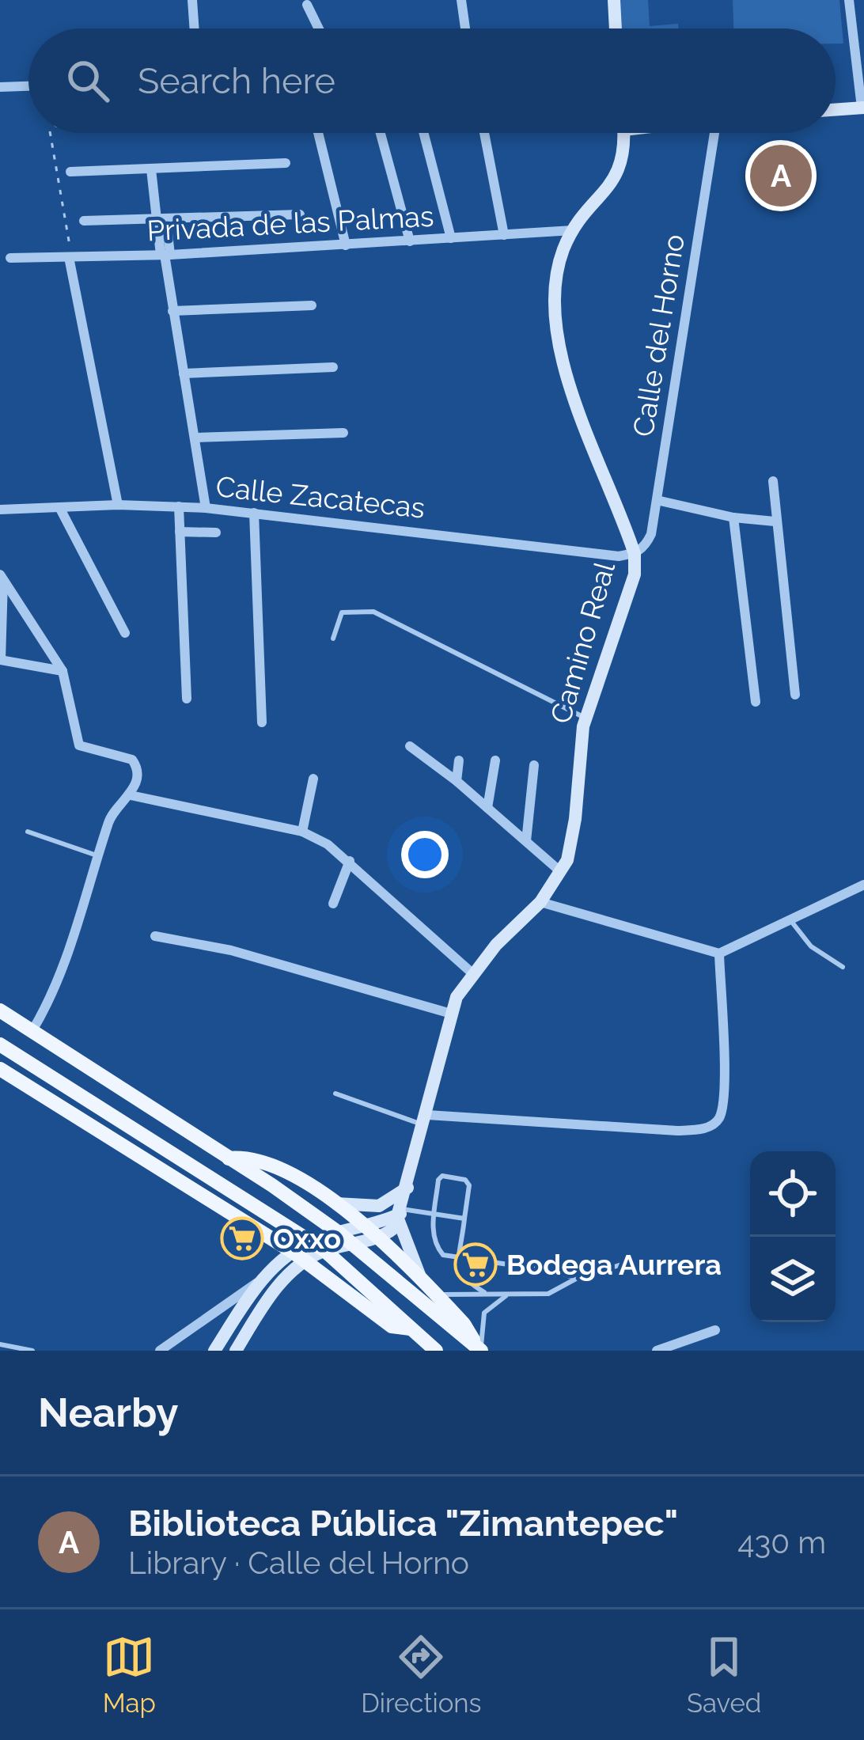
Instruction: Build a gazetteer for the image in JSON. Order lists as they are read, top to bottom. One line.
{"streets":{"main road":["Camino Real"],"street":["Privada de las Palmas","Calle del Horno","Calle Zacatecas"]},"crossings":[["Privada de las Palmas","Camino Real"],["Calle del Horno","Calle Zacatecas"],["Calle del Horno","Camino Real"],["Calle Zacatecas","Camino Real"]],"places":{"supermarket":["Oxxo","Bodega Aurrera"]},"page":{"search":"Search here","pins":"A","heading":"Nearby","list":[{"mark":"A","name":"Biblioteca Pública \"Zimantepec\"","note":"Library · Calle del Horno","value":"430 m"}],"nav":["Map","Directions","Saved"]}}
